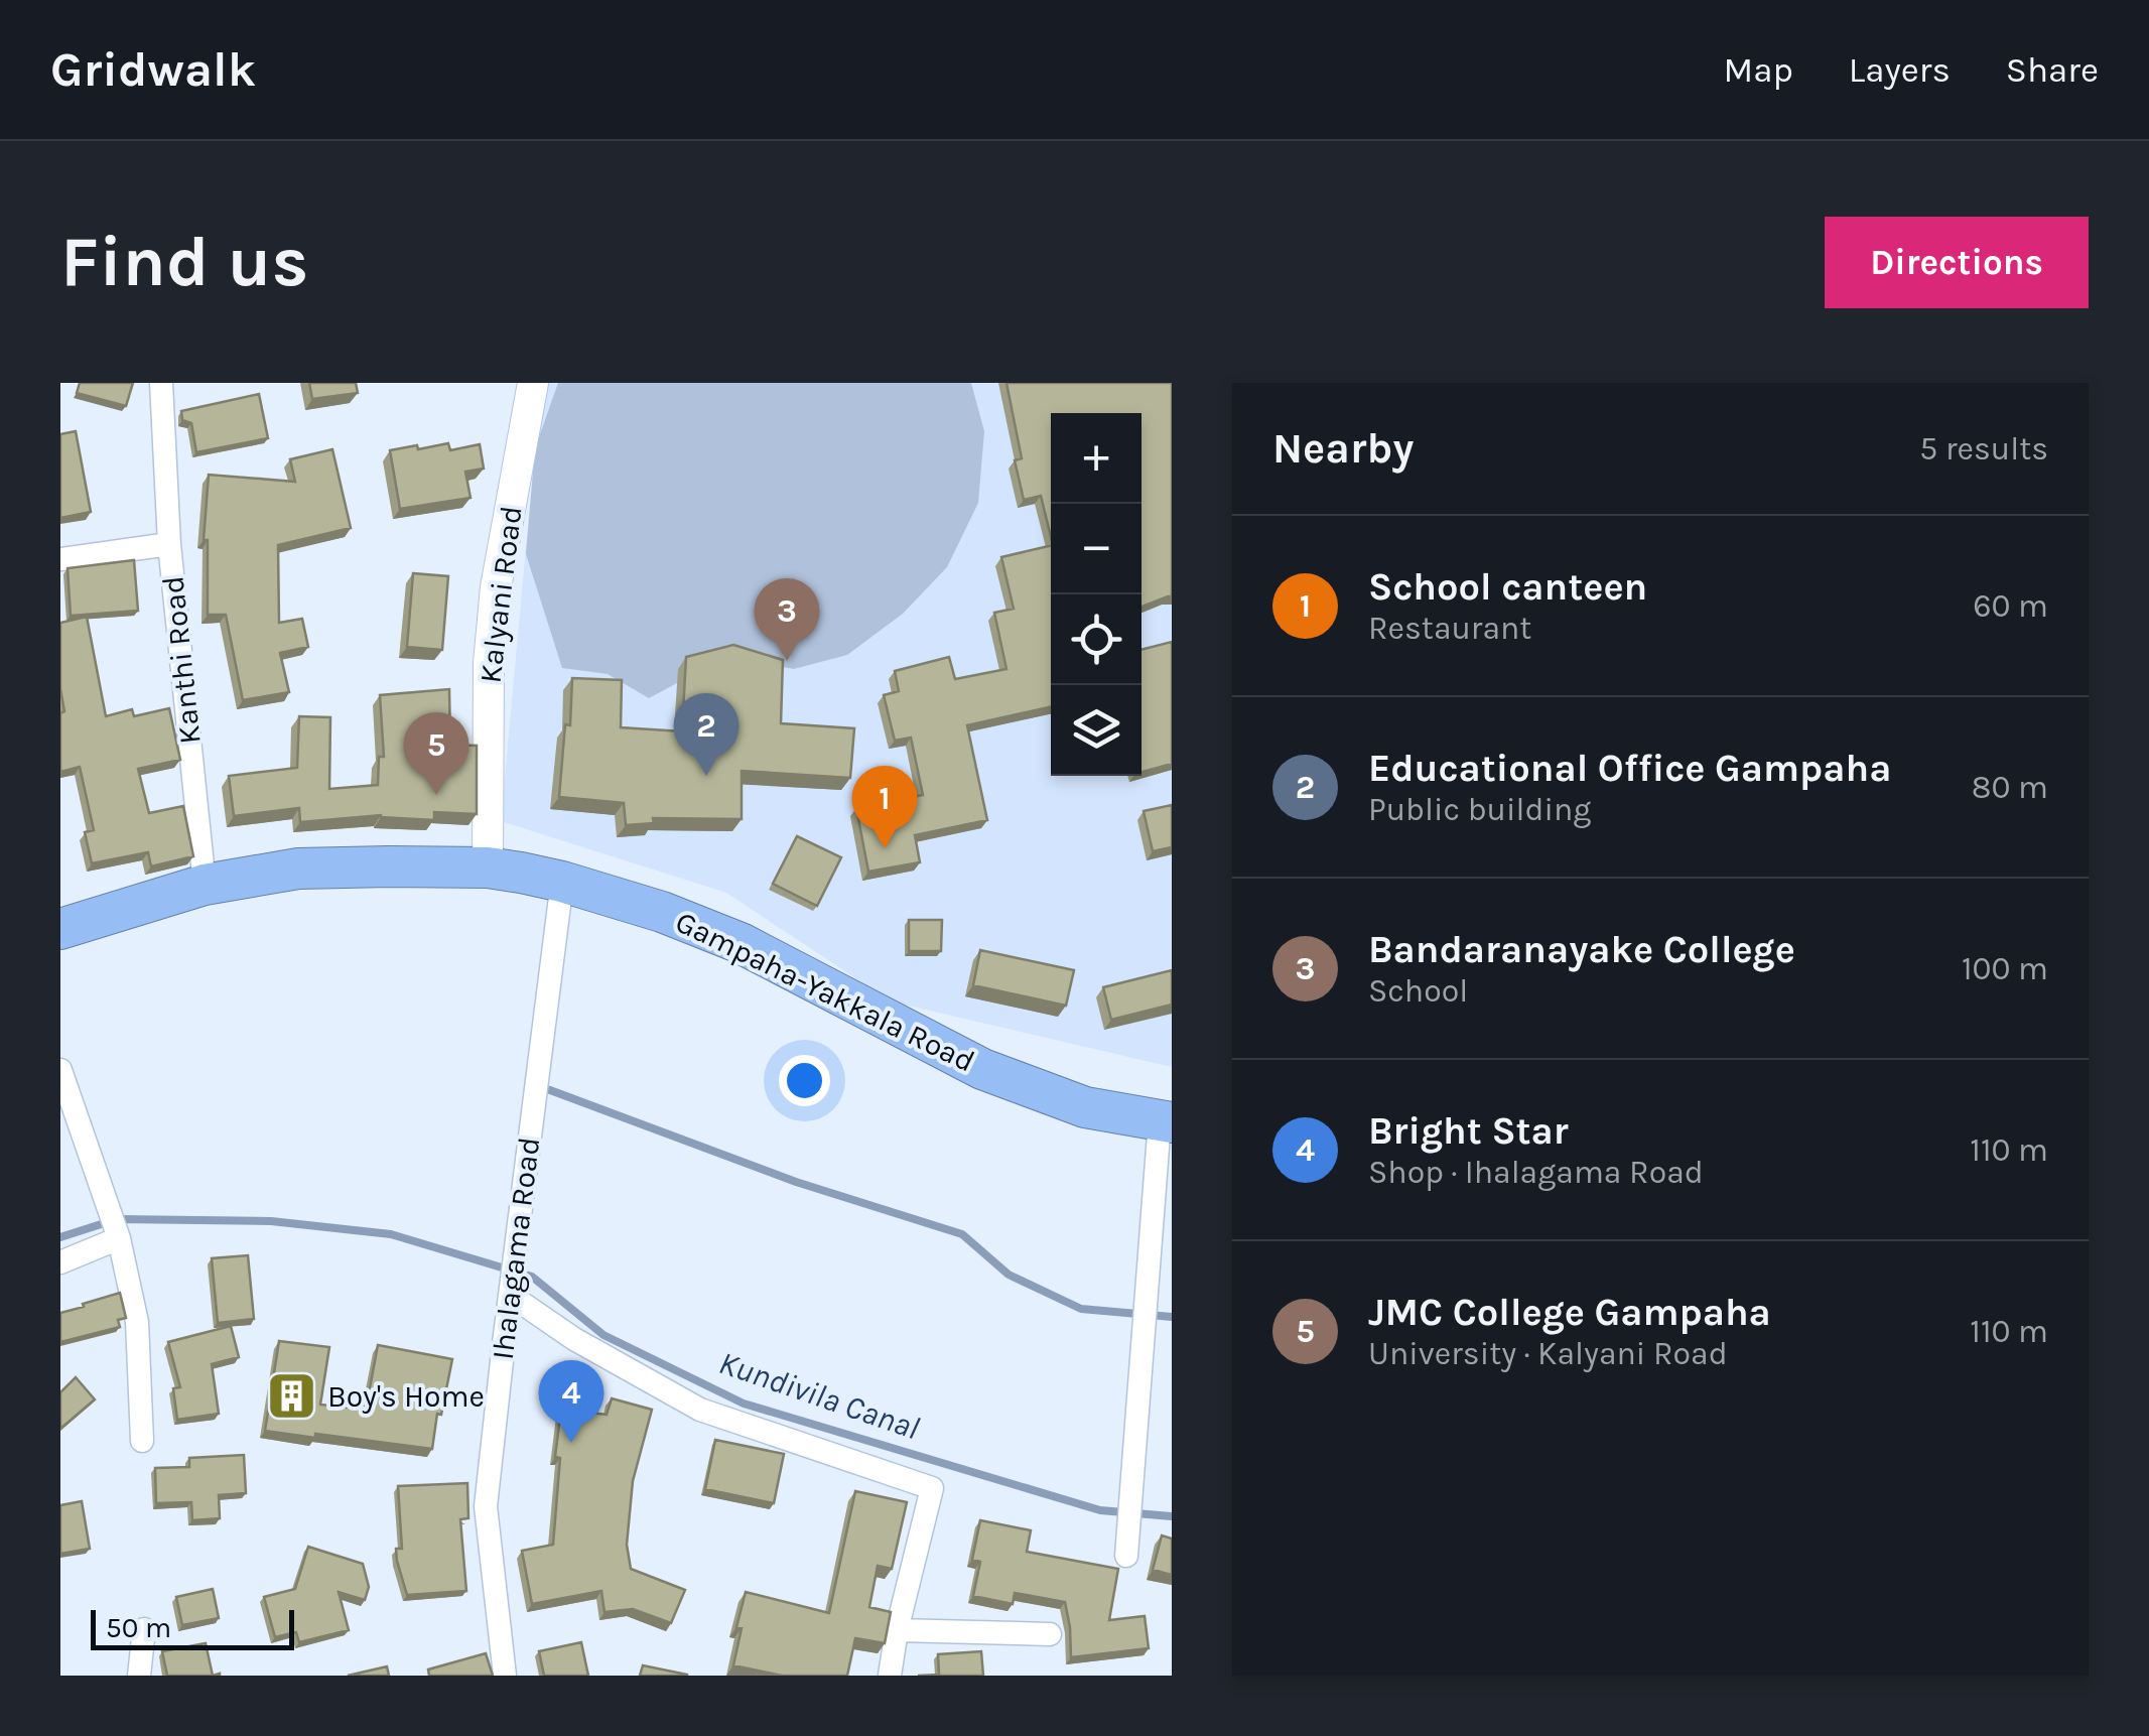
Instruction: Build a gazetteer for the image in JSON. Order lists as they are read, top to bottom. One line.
{"streets":{"highway":["Gampaha-Yakkala Road"],"street":["Kalyani Road","Kanthi Road","Ihalagama Road"]},"crossings":[["Kalyani Road","Gampaha-Yakkala Road"],["Kanthi Road","Gampaha-Yakkala Road"],["Gampaha-Yakkala Road","Ihalagama Road"]],"water":["Kundivila Canal"],"places":{"building":["Boy's Home"]},"scale_bar":"50 m","page":{"header":"Gridwalk","nav":["Map","Layers","Share"],"buttons":"Directions","title":"Find us","heading":["Nearby","5 results"],"map_buttons":["+","−"],"list":[{"mark":"1","name":"School canteen","note":"Restaurant","value":"60 m"},{"mark":"2","name":"Educational Office Gampaha","note":"Public building","value":"80 m"},{"mark":"3","name":"Bandaranayake College","note":"School","value":"100 m"},{"mark":"4","name":"Bright Star","note":"Shop · Ihalagama Road","value":"110 m"},{"mark":"5","name":"JMC College Gampaha","note":"University · Kalyani Road","value":"110 m"}],"pins":["3","2","5","1","4"],"scale":"50 m"}}
